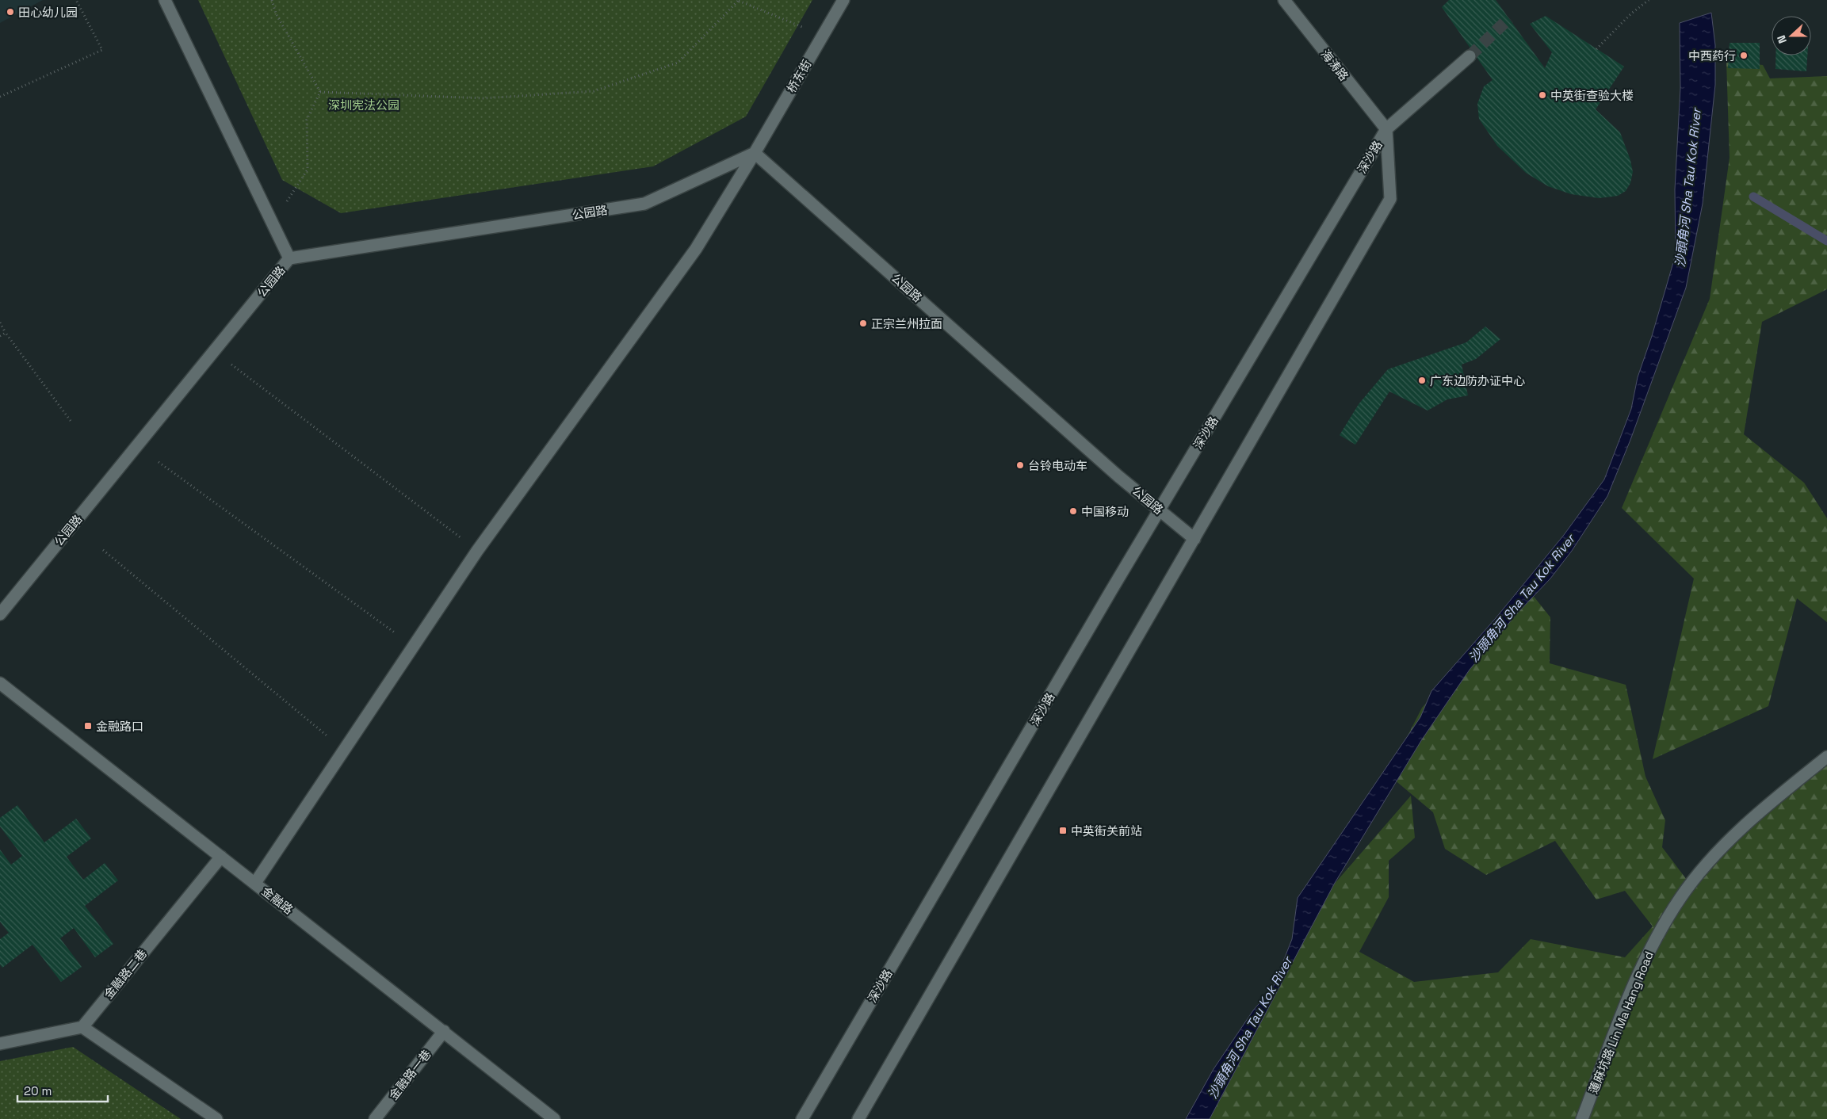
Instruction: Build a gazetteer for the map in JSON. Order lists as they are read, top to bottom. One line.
{"streets":{"street":["海涛路","桥东街","深沙路","公园路","金融路","金融路二巷","蓮麻坑路 Lin Ma Hang Road","金融路一巷"]},"crossings":[["海涛路","深沙路"],["桥东街","公园路"],["桥东街","金融路"],["深沙路","公园路"],["金融路","金融路二巷"],["金融路","金融路一巷"]],"water":["沙頭角河 Sha Tau Kok River"],"parks":["深圳宪法公园"],"places":{"other":["田心幼儿园","中西药行","中英街查验大楼","正宗兰州拉面","广东边防办证中心","台铃电动车","中国移动"],"transit":["金融路口","中英街关前站"]},"scale_bar":"20 m","north":"left"}
